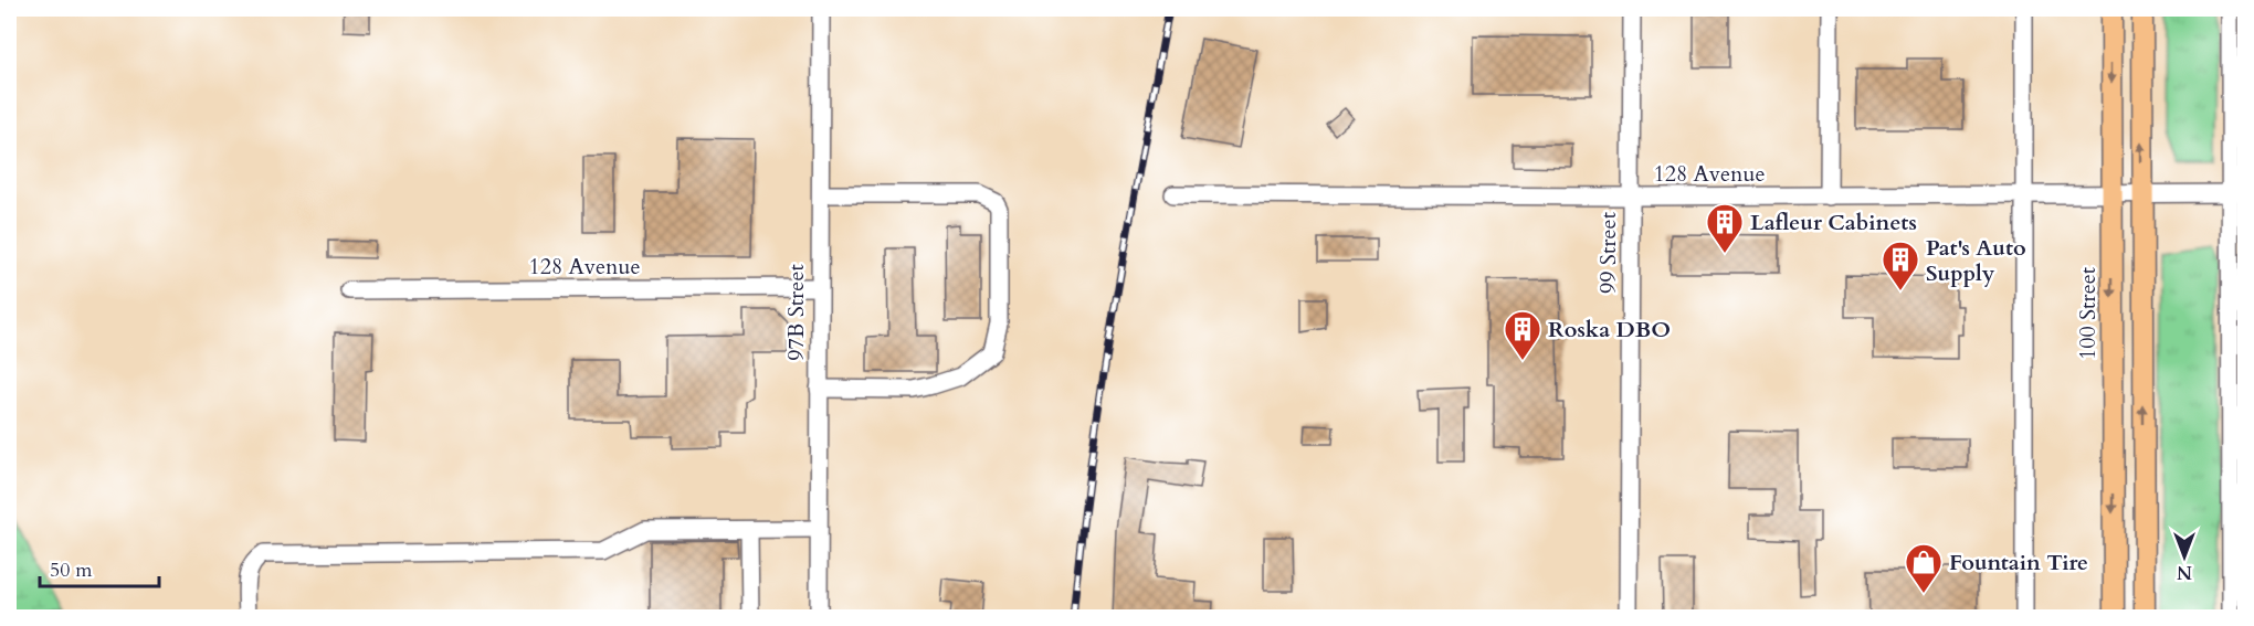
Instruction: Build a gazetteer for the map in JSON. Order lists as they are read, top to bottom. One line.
{"streets":{"main road":["100 Street"],"street":["128 Avenue","99 Street","97B Street"]},"crossings":[["128 Avenue","99 Street"],["128 Avenue","97B Street"],["128 Avenue","100 Street"]],"places":{"building":["Lafleur Cabinets","Pat's Auto Supply","Roska DBO"],"shop":["Fountain Tire"]},"scale_bar":"50 m","north":"bottom"}
